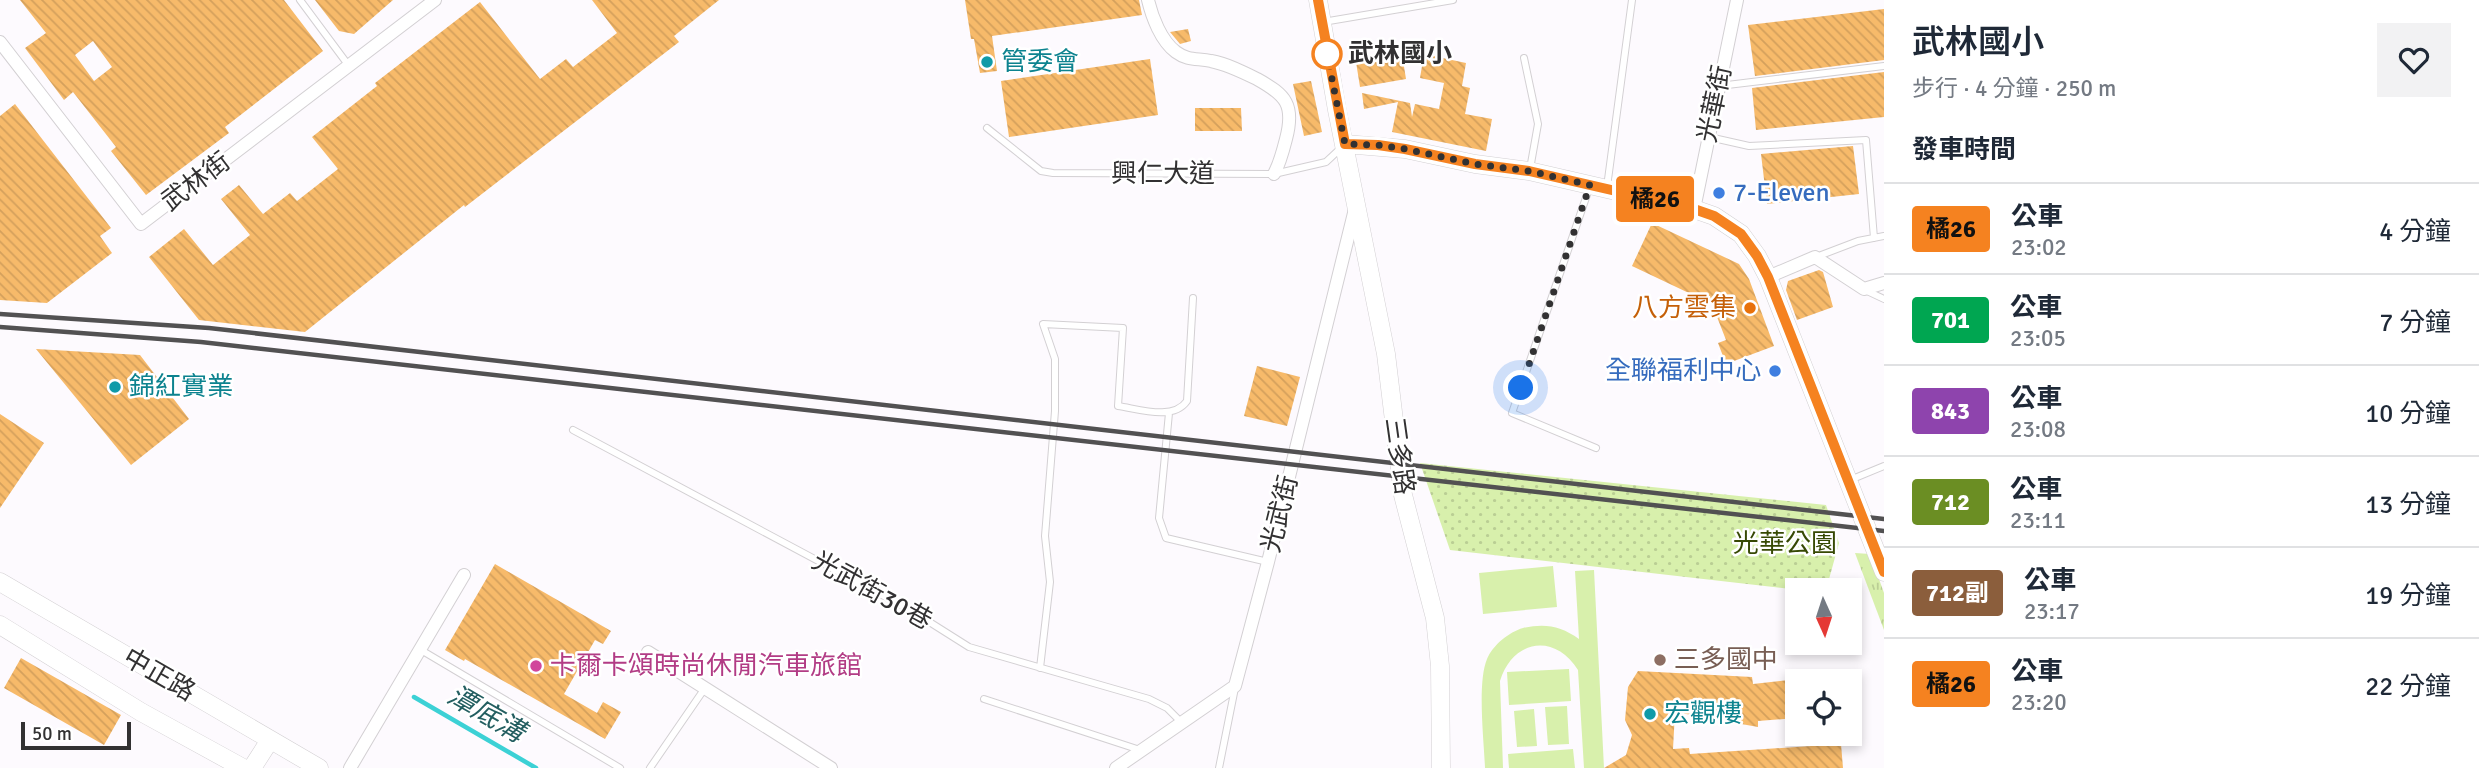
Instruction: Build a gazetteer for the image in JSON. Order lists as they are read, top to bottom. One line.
{"streets":{"street":["光華街","武林街","三多路","光武街","中正路"],"lane":["興仁大道","光武街30巷"]},"crossings":[["興仁大道","三多路"],["三多路","光武街"]],"water":["潭底溝"],"parks":["光華公園"],"places":["武林國小","管委會","7-Eleven","八方雲集","全聯福利中心","錦紅實業","三多國中","卡爾卡頌時尚休閒汽車旅館","宏觀樓"],"lines":["bus line 橘26"],"scale_bar":"50 m","north":"bottom","page":{"on_map":"橘26","heading":[["武林國小","步行 · 4 分鐘 · 250 m"],"發車時間"],"list":[{"mark":"橘26","name":"公車","note":"23:02","value":"4 分鐘"},{"mark":"701","name":"公車","note":"23:05","value":"7 分鐘"},{"mark":"843","name":"公車","note":"23:08","value":"10 分鐘"},{"mark":"712","name":"公車","note":"23:11","value":"13 分鐘"},{"mark":"712副","name":"公車","note":"23:17","value":"19 分鐘"},{"mark":"橘26","name":"公車","note":"23:20","value":"22 分鐘"}],"scale":"50 m"}}
